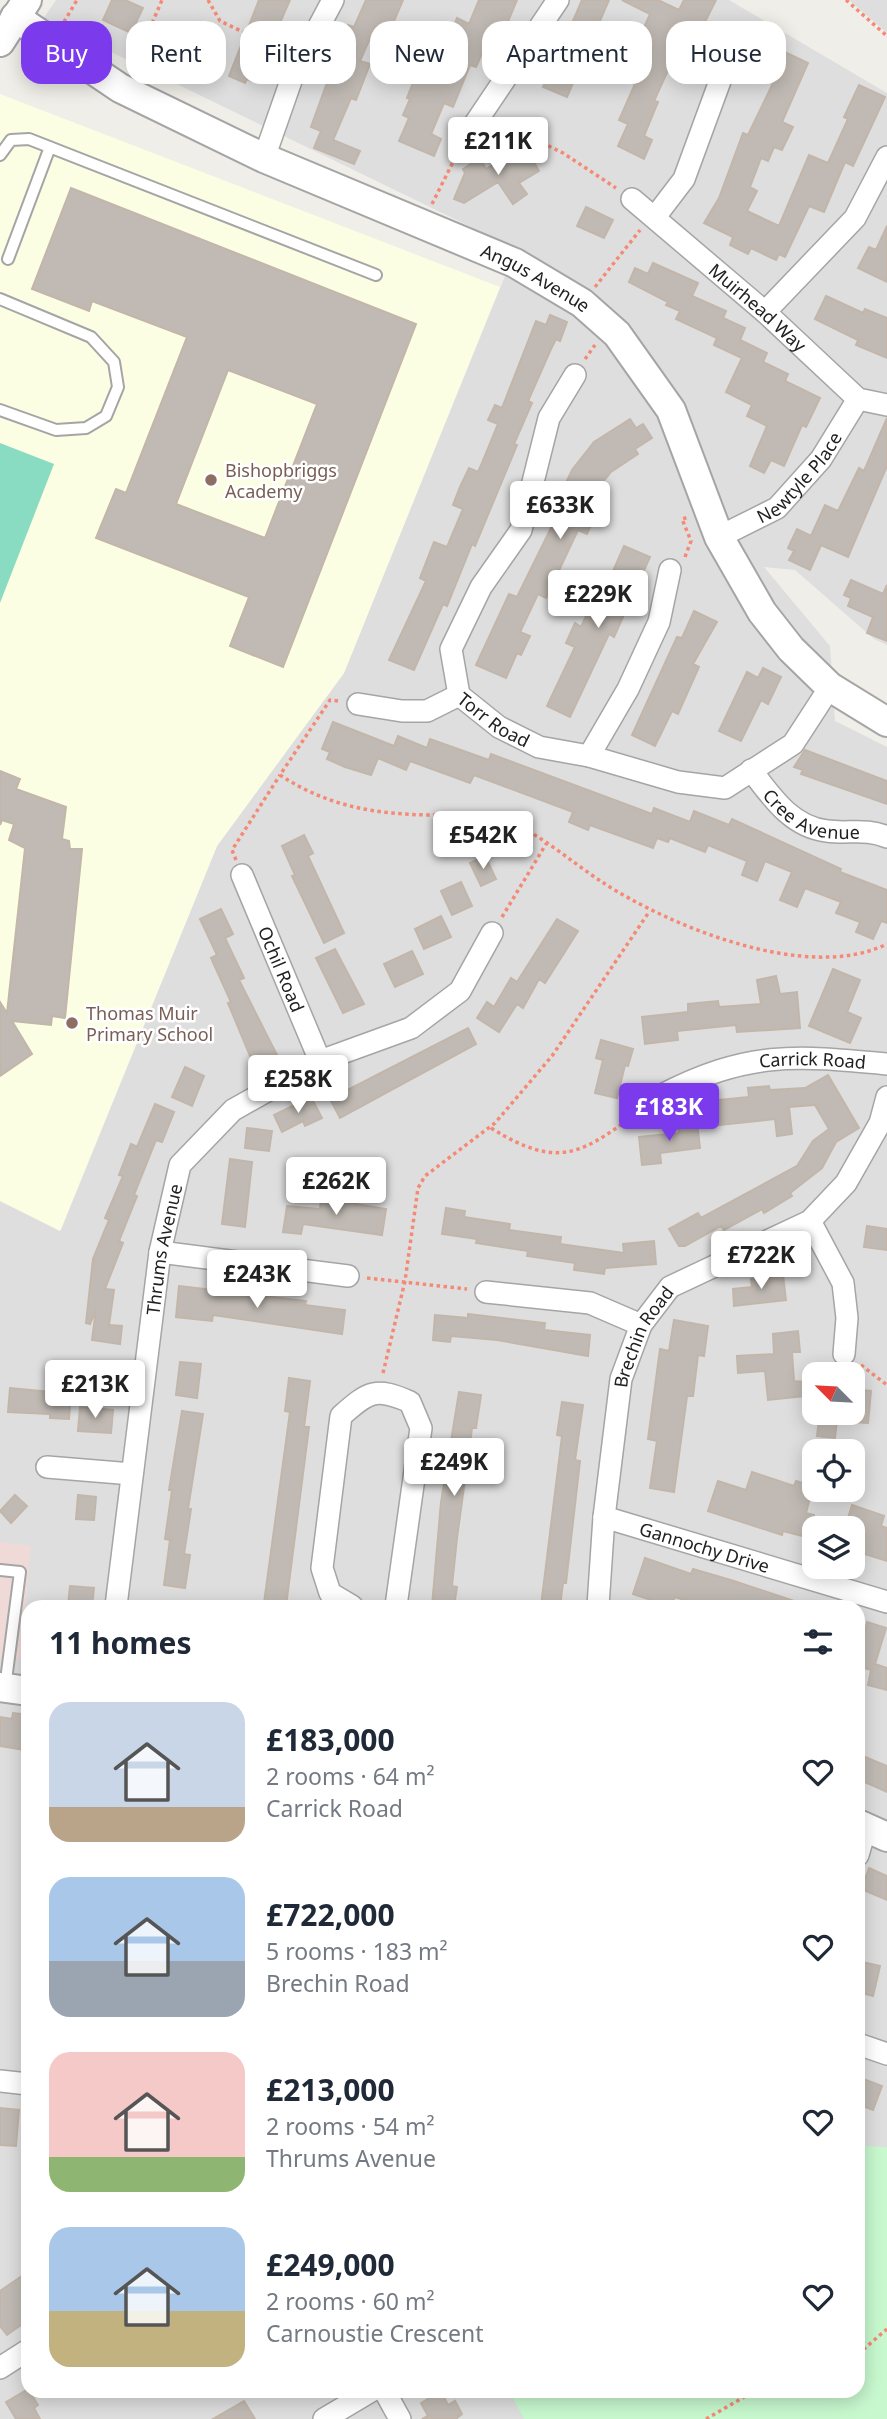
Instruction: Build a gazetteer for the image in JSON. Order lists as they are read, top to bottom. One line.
{"streets":{"street":["Angus Avenue","Muirhead Way","Newtyle Place","Torr Road","Cree Avenue","Ochil Road","Carrick Road","Thrums Avenue","Brechin Road","Gannochy Drive"]},"crossings":[["Angus Avenue","Newtyle Place"],["Angus Avenue","Torr Road"],["Muirhead Way","Newtyle Place"],["Torr Road","Cree Avenue"],["Ochil Road","Thrums Avenue"],["Brechin Road","Gannochy Drive"]],"places":["Bishopbriggs Academy","Thomas Muir Primary School"],"north":"top left","page":{"chip":["Buy","Rent","Filters","New","Apartment","House"],"price":["£211K","£633K","£229K","£542K","£258K","£183K","£262K","£722K","£243K","£213K","£249K"],"heading":"11 homes","list":[{"name":"£183,000","note":"2 rooms · 64 m² · Carrick Road"},{"name":"£722,000","note":"5 rooms · 183 m² · Brechin Road"},{"name":"£213,000","note":"2 rooms · 54 m² · Thrums Avenue"},{"name":"£249,000","note":"2 rooms · 60 m² · Carnoustie Crescent"}]}}
